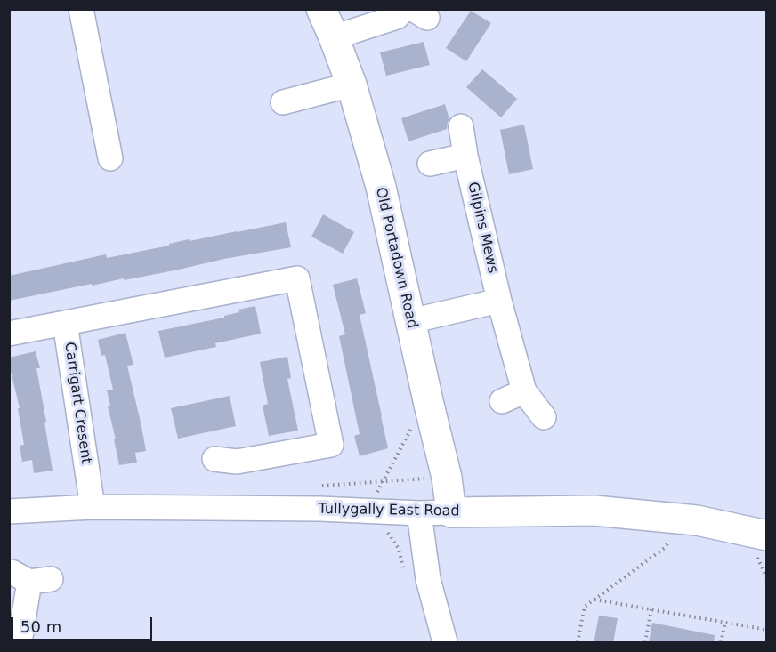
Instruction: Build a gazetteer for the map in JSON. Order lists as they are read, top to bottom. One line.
{"streets":{"main road":["Old Portadown Road","Tullygally East Road"],"street":["Gilpins Mews","Carrigart Cresent"]},"crossings":[["Old Portadown Road","Tullygally East Road"],["Carrigart Cresent","Tullygally East Road"]],"scale_bar":"50 m"}
